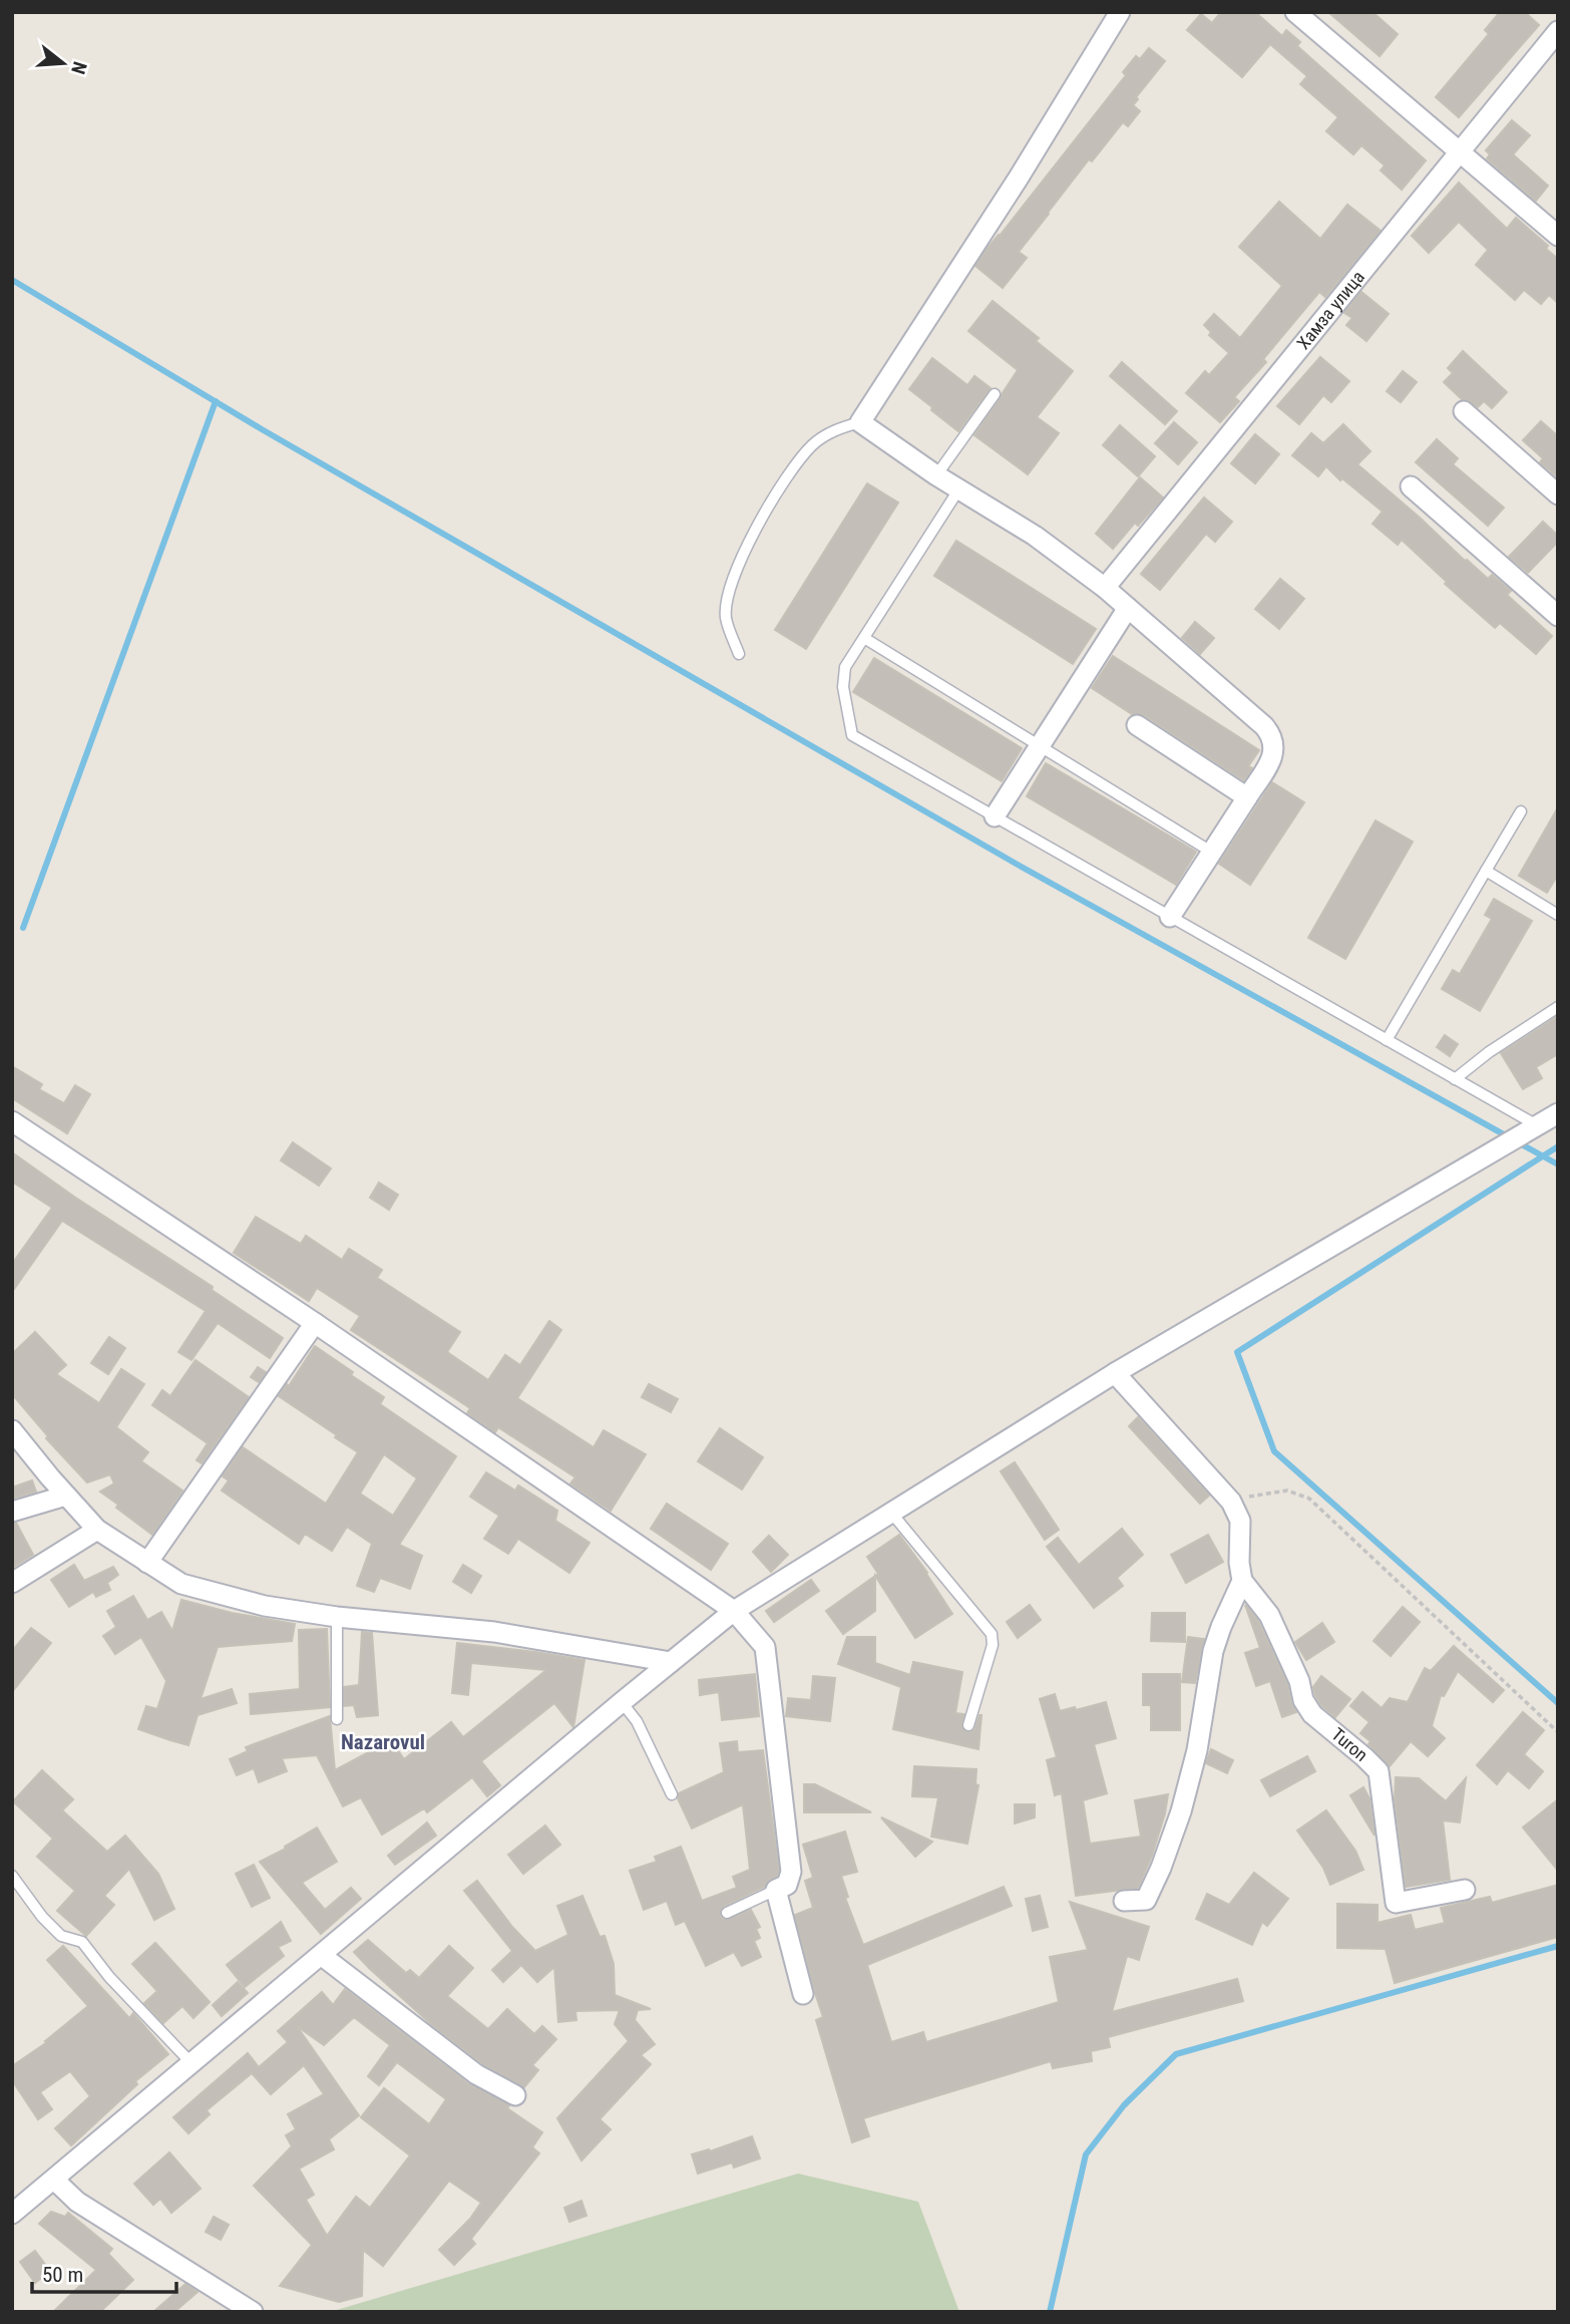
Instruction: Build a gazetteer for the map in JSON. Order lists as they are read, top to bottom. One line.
{"streets":{"street":["Хамза улица","Turon"]},"districts":["Nazarovul"],"scale_bar":"50 m","north":"right"}
